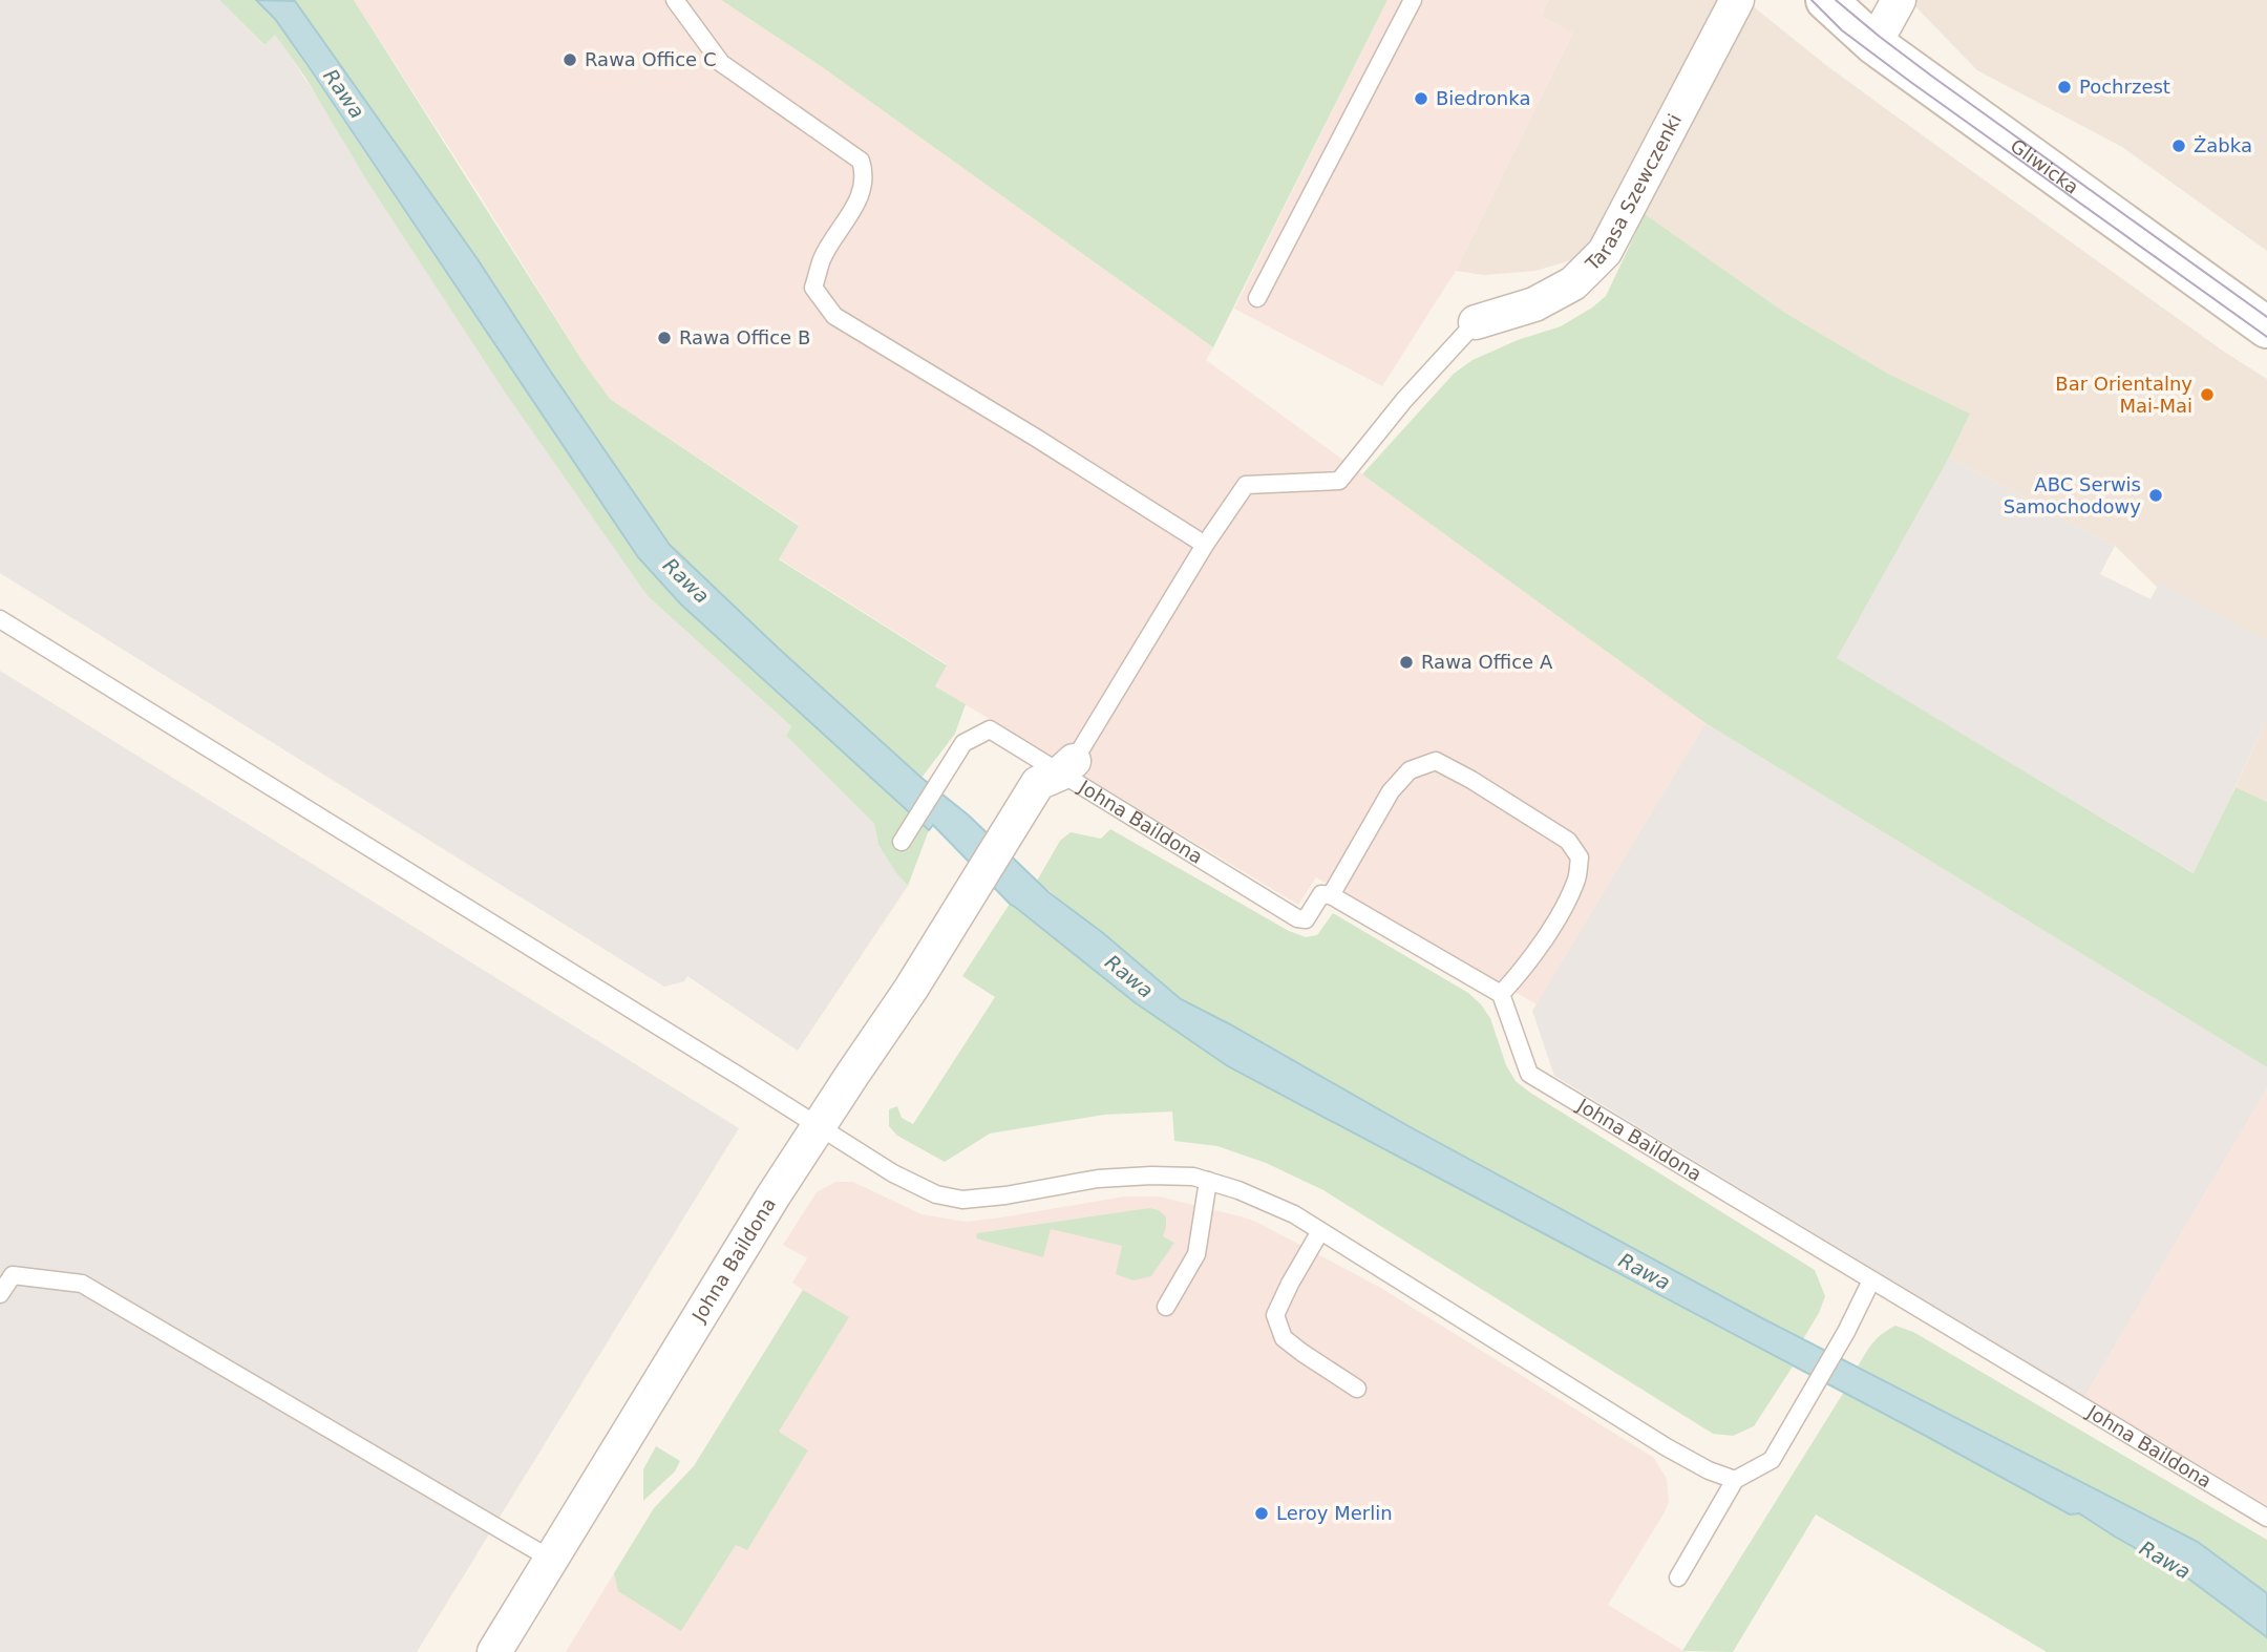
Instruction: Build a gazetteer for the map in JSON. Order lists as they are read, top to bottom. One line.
{"streets":{"street":["Gliwicka","Tarasa Szewczenki","Johna Baildona"]},"water":["Rawa"],"places":["Rawa Office C","Pochrzest","Biedronka","Żabka","Rawa Office B","Bar Orientalny Mai-Mai","ABC Serwis Samochodowy","Rawa Office A","Leroy Merlin"]}
